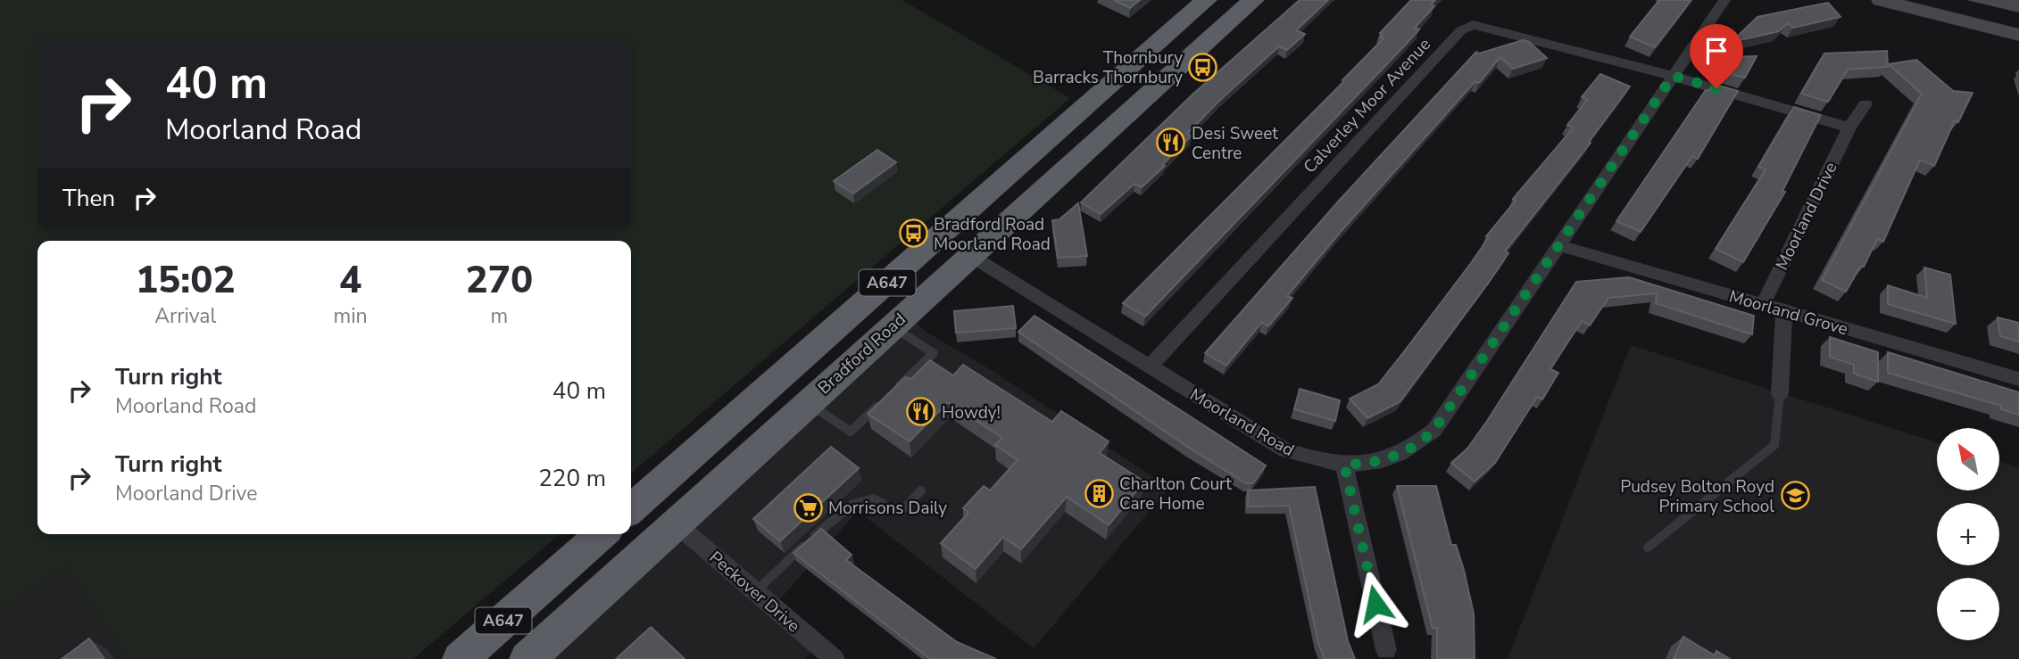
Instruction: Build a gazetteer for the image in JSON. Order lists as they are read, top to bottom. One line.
{"streets":{"highway":["A647","Bradford Road"],"street":["Calverley Moor Avenue","Moorland Drive","Moorland Grove","Moorland Road","Peckover Drive"]},"crossings":[["Calverley Moor Avenue","Moorland Road"],["Moorland Drive","Moorland Grove"],["Moorland Grove","Moorland Road"],["Bradford Road","Moorland Road"],["Bradford Road","Peckover Drive"]],"places":{"bus stop":["Thornbury Barracks Thornbury","Bradford Road Moorland Road"],"restaurant":["Desi Sweet Centre","Howdy!"],"building":["Charlton Court Care Home"],"school or university":["Pudsey Bolton Royd Primary School"],"supermarket":["Morrisons Daily"]},"north":"top left","page":{"turn":["40 m","Moorland Road"],"then":"Then","eta":["15:02","Arrival","4","min","270","m"],"list":[{"name":"Turn right","note":"Moorland Road","value":"40 m"},{"name":"Turn right","note":"Moorland Drive","value":"220 m"}],"map_buttons":["+","−"]}}
